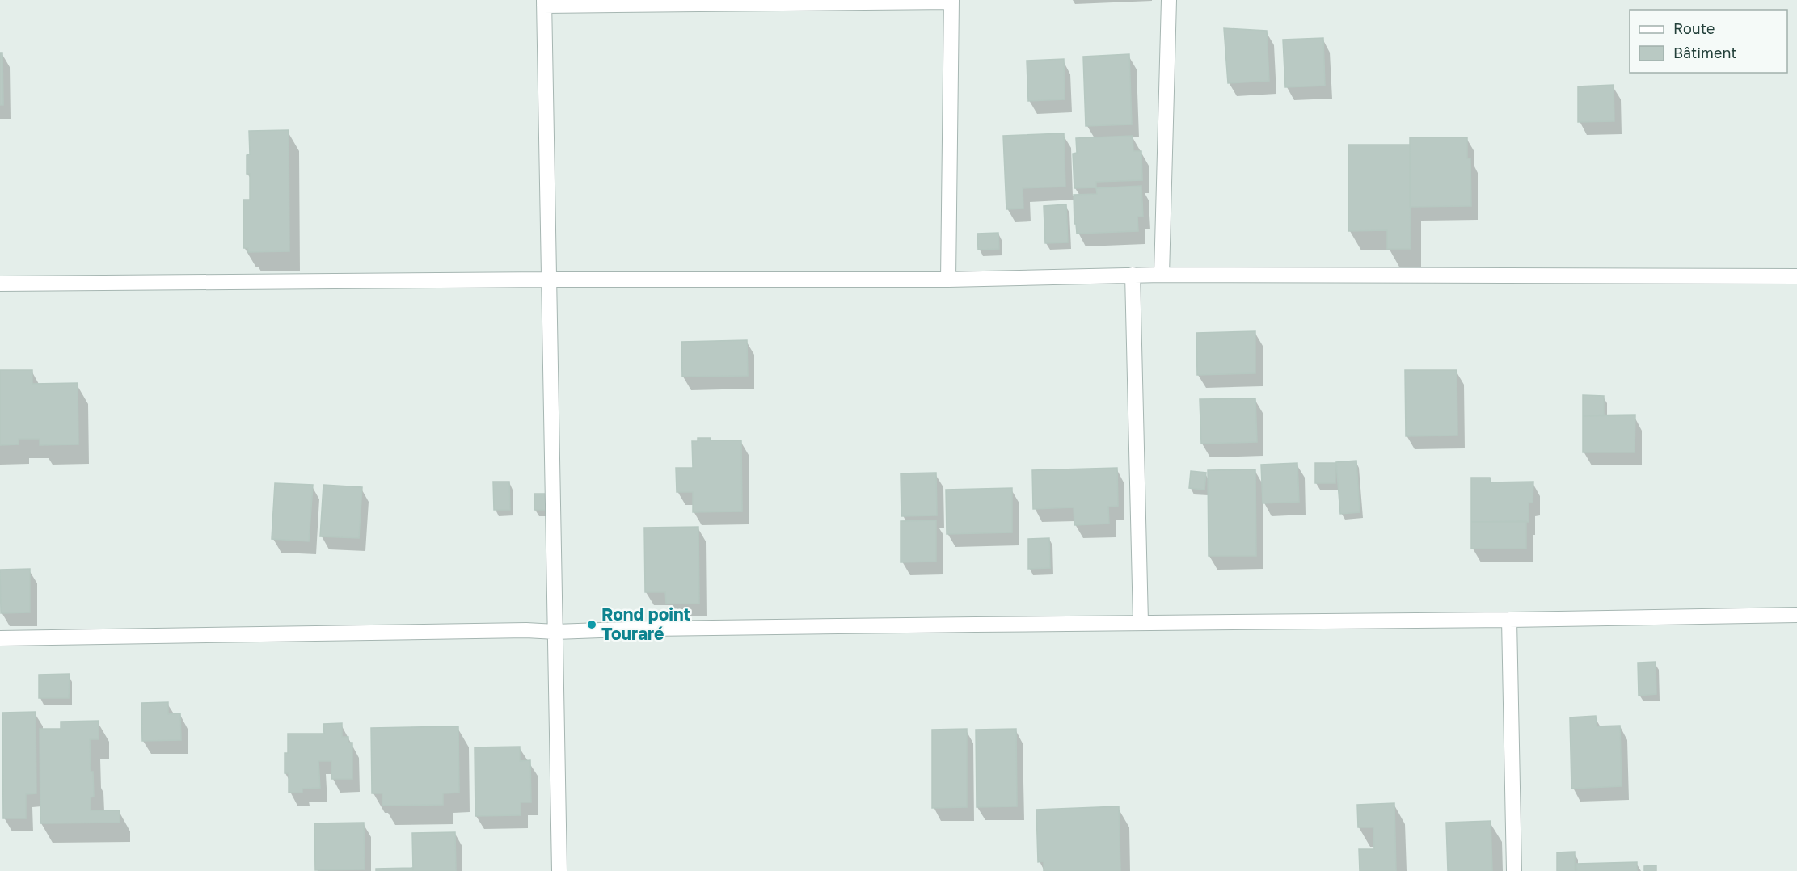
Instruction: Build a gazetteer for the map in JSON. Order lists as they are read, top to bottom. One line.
{"places":["Rond point Touraré"],"legend":["Route","Bâtiment"]}
